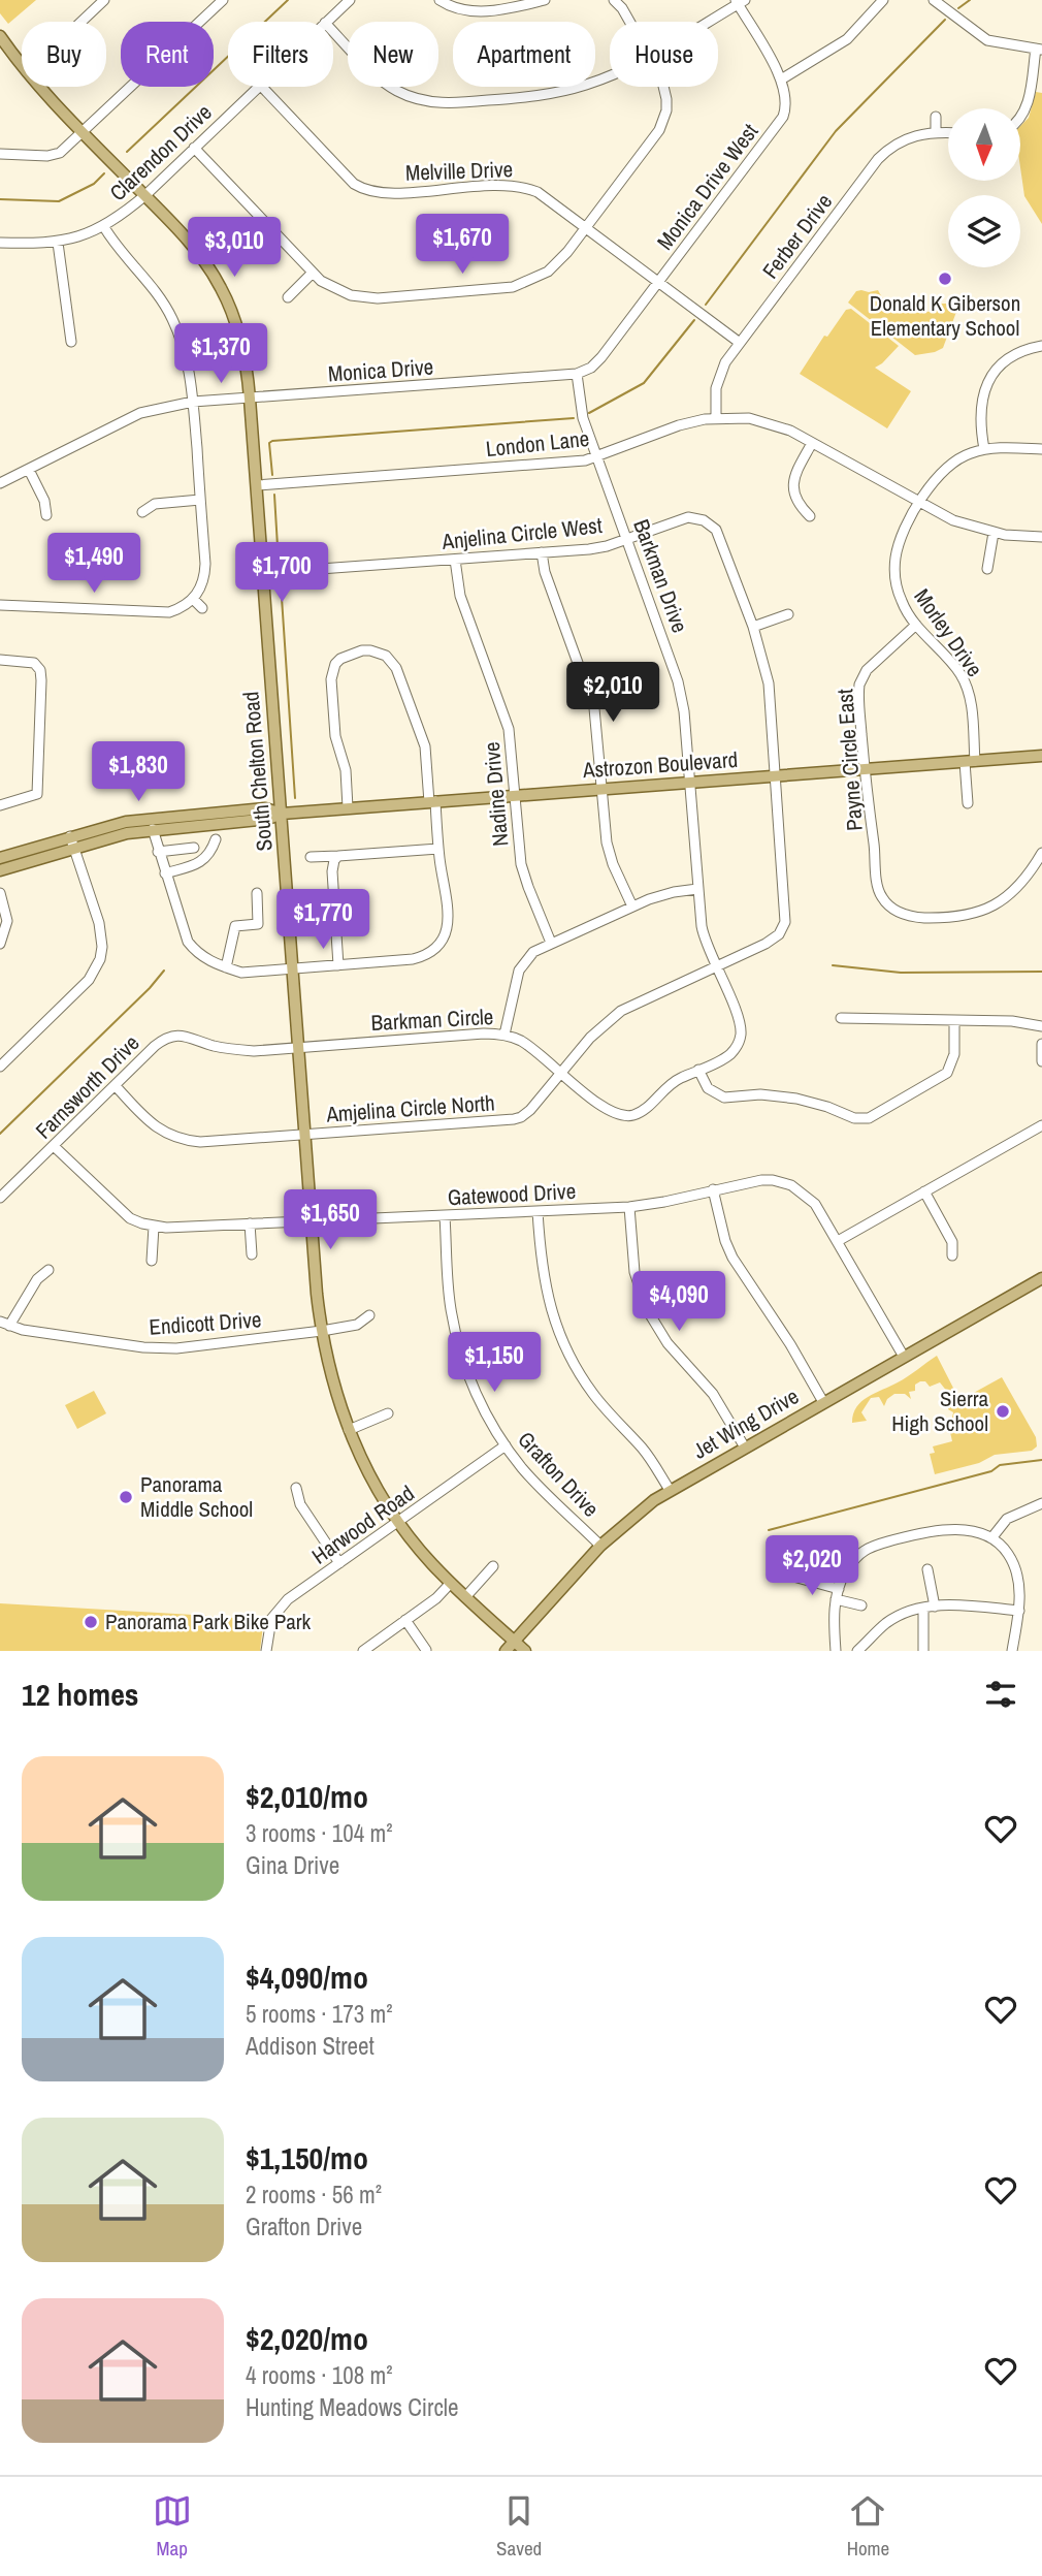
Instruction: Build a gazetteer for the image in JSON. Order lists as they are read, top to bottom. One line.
{"streets":{"main road":["Astrozon Boulevard","South Chelton Road","Jet Wing Drive"],"street":["Clarendon Drive","Melville Drive","Monica Drive West","Ferber Drive","Monica Drive","London Lane","Anjelina Circle West","Barkman Drive","Morley Drive","Payne Circle East","Nadine Drive","Barkman Circle","Farnsworth Drive","Amjelina Circle North","Gatewood Drive","Endicott Drive","Grafton Drive","Harwood Road"]},"crossings":[["Clarendon Drive","South Chelton Road"],["Melville Drive","Monica Drive West"],["Melville Drive","Ferber Drive"],["Monica Drive West","Monica Drive"],["Monica Drive West","Barkman Drive"],["Ferber Drive","London Lane"],["Monica Drive","Barkman Drive"],["Monica Drive","South Chelton Road"],["London Lane","Barkman Drive"],["London Lane","Morley Drive"],["London Lane","South Chelton Road"],["Anjelina Circle West","Barkman Drive"],["Anjelina Circle West","Astrozon Boulevard"],["Anjelina Circle West","South Chelton Road"],["Anjelina Circle West","Nadine Drive"],["Anjelina Circle West","Barkman Circle"],["Anjelina Circle West","Amjelina Circle North"],["Barkman Drive","Astrozon Boulevard"],["Barkman Drive","Barkman Circle"],["Barkman Drive","Amjelina Circle North"],["Morley Drive","Payne Circle East"],["Morley Drive","Astrozon Boulevard"],["Payne Circle East","Astrozon Boulevard"],["Astrozon Boulevard","South Chelton Road"],["Astrozon Boulevard","Nadine Drive"],["South Chelton Road","Barkman Circle"],["South Chelton Road","Farnsworth Drive"],["South Chelton Road","Amjelina Circle North"],["South Chelton Road","Gatewood Drive"],["South Chelton Road","Endicott Drive"],["South Chelton Road","Jet Wing Drive"],["South Chelton Road","Harwood Road"],["Barkman Circle","Farnsworth Drive"],["Barkman Circle","Amjelina Circle North"],["Farnsworth Drive","Amjelina Circle North"],["Farnsworth Drive","Gatewood Drive"],["Gatewood Drive","Jet Wing Drive"],["Gatewood Drive","Grafton Drive"],["Jet Wing Drive","Grafton Drive"],["Grafton Drive","Harwood Road"]],"places":["Donald K Giberson Elementary School","Sierra High School","Panorama Middle School","Panorama Park Bike Park"],"north":"bottom","page":{"chip":["Buy","Rent","Filters","New","Apartment","House"],"price":["$1,670","$3,010","$1,370","$1,490","$1,700","$2,010","$1,830","$1,770","$1,650","$4,090","$1,150","$2,020"],"heading":"12 homes","list":[{"name":"$2,010/mo","note":"3 rooms · 104 m² · Gina Drive"},{"name":"$4,090/mo","note":"5 rooms · 173 m² · Addison Street"},{"name":"$1,150/mo","note":"2 rooms · 56 m² · Grafton Drive"},{"name":"$2,020/mo","note":"4 rooms · 108 m² · Hunting Meadows Circle"}],"tabs":["Map","Saved","Home"]}}
